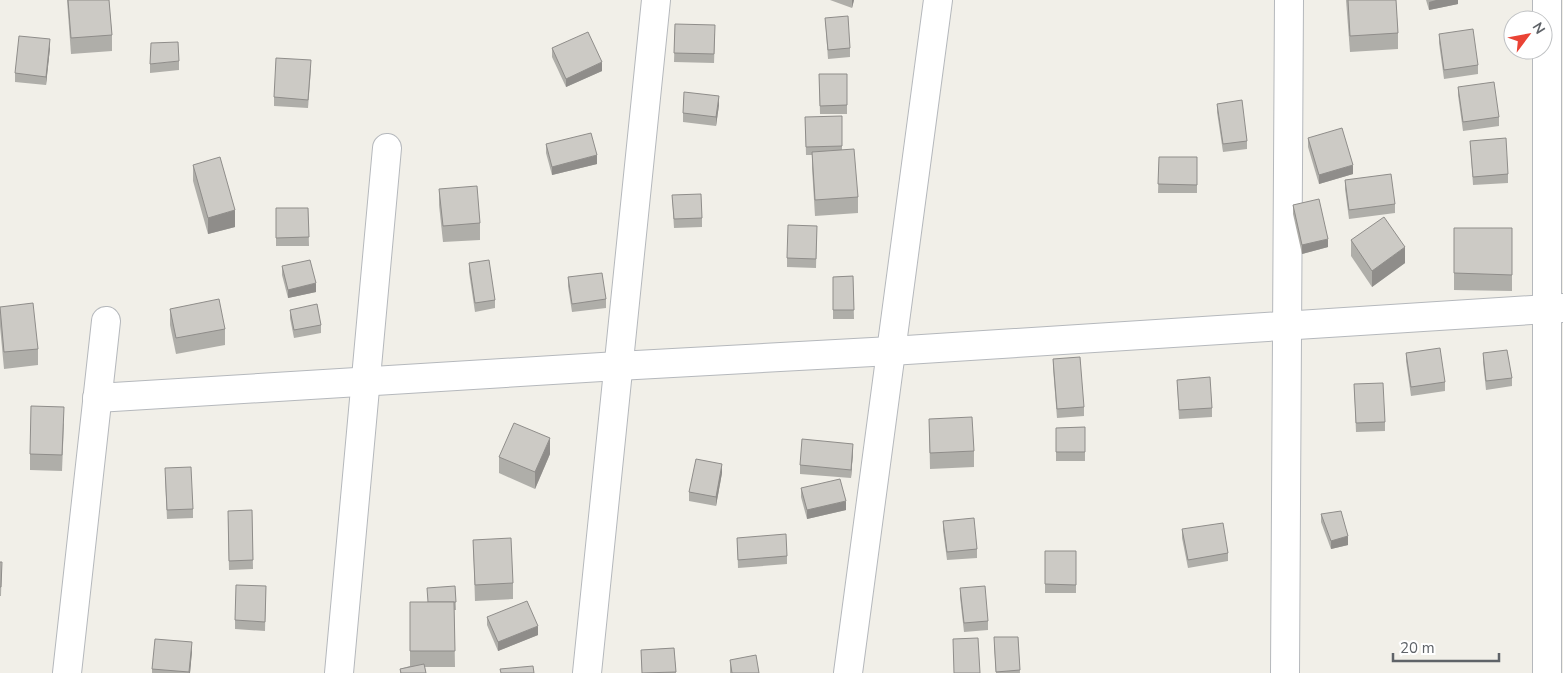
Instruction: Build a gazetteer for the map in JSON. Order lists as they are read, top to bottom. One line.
{"scale_bar":"20 m","north":"top right"}
